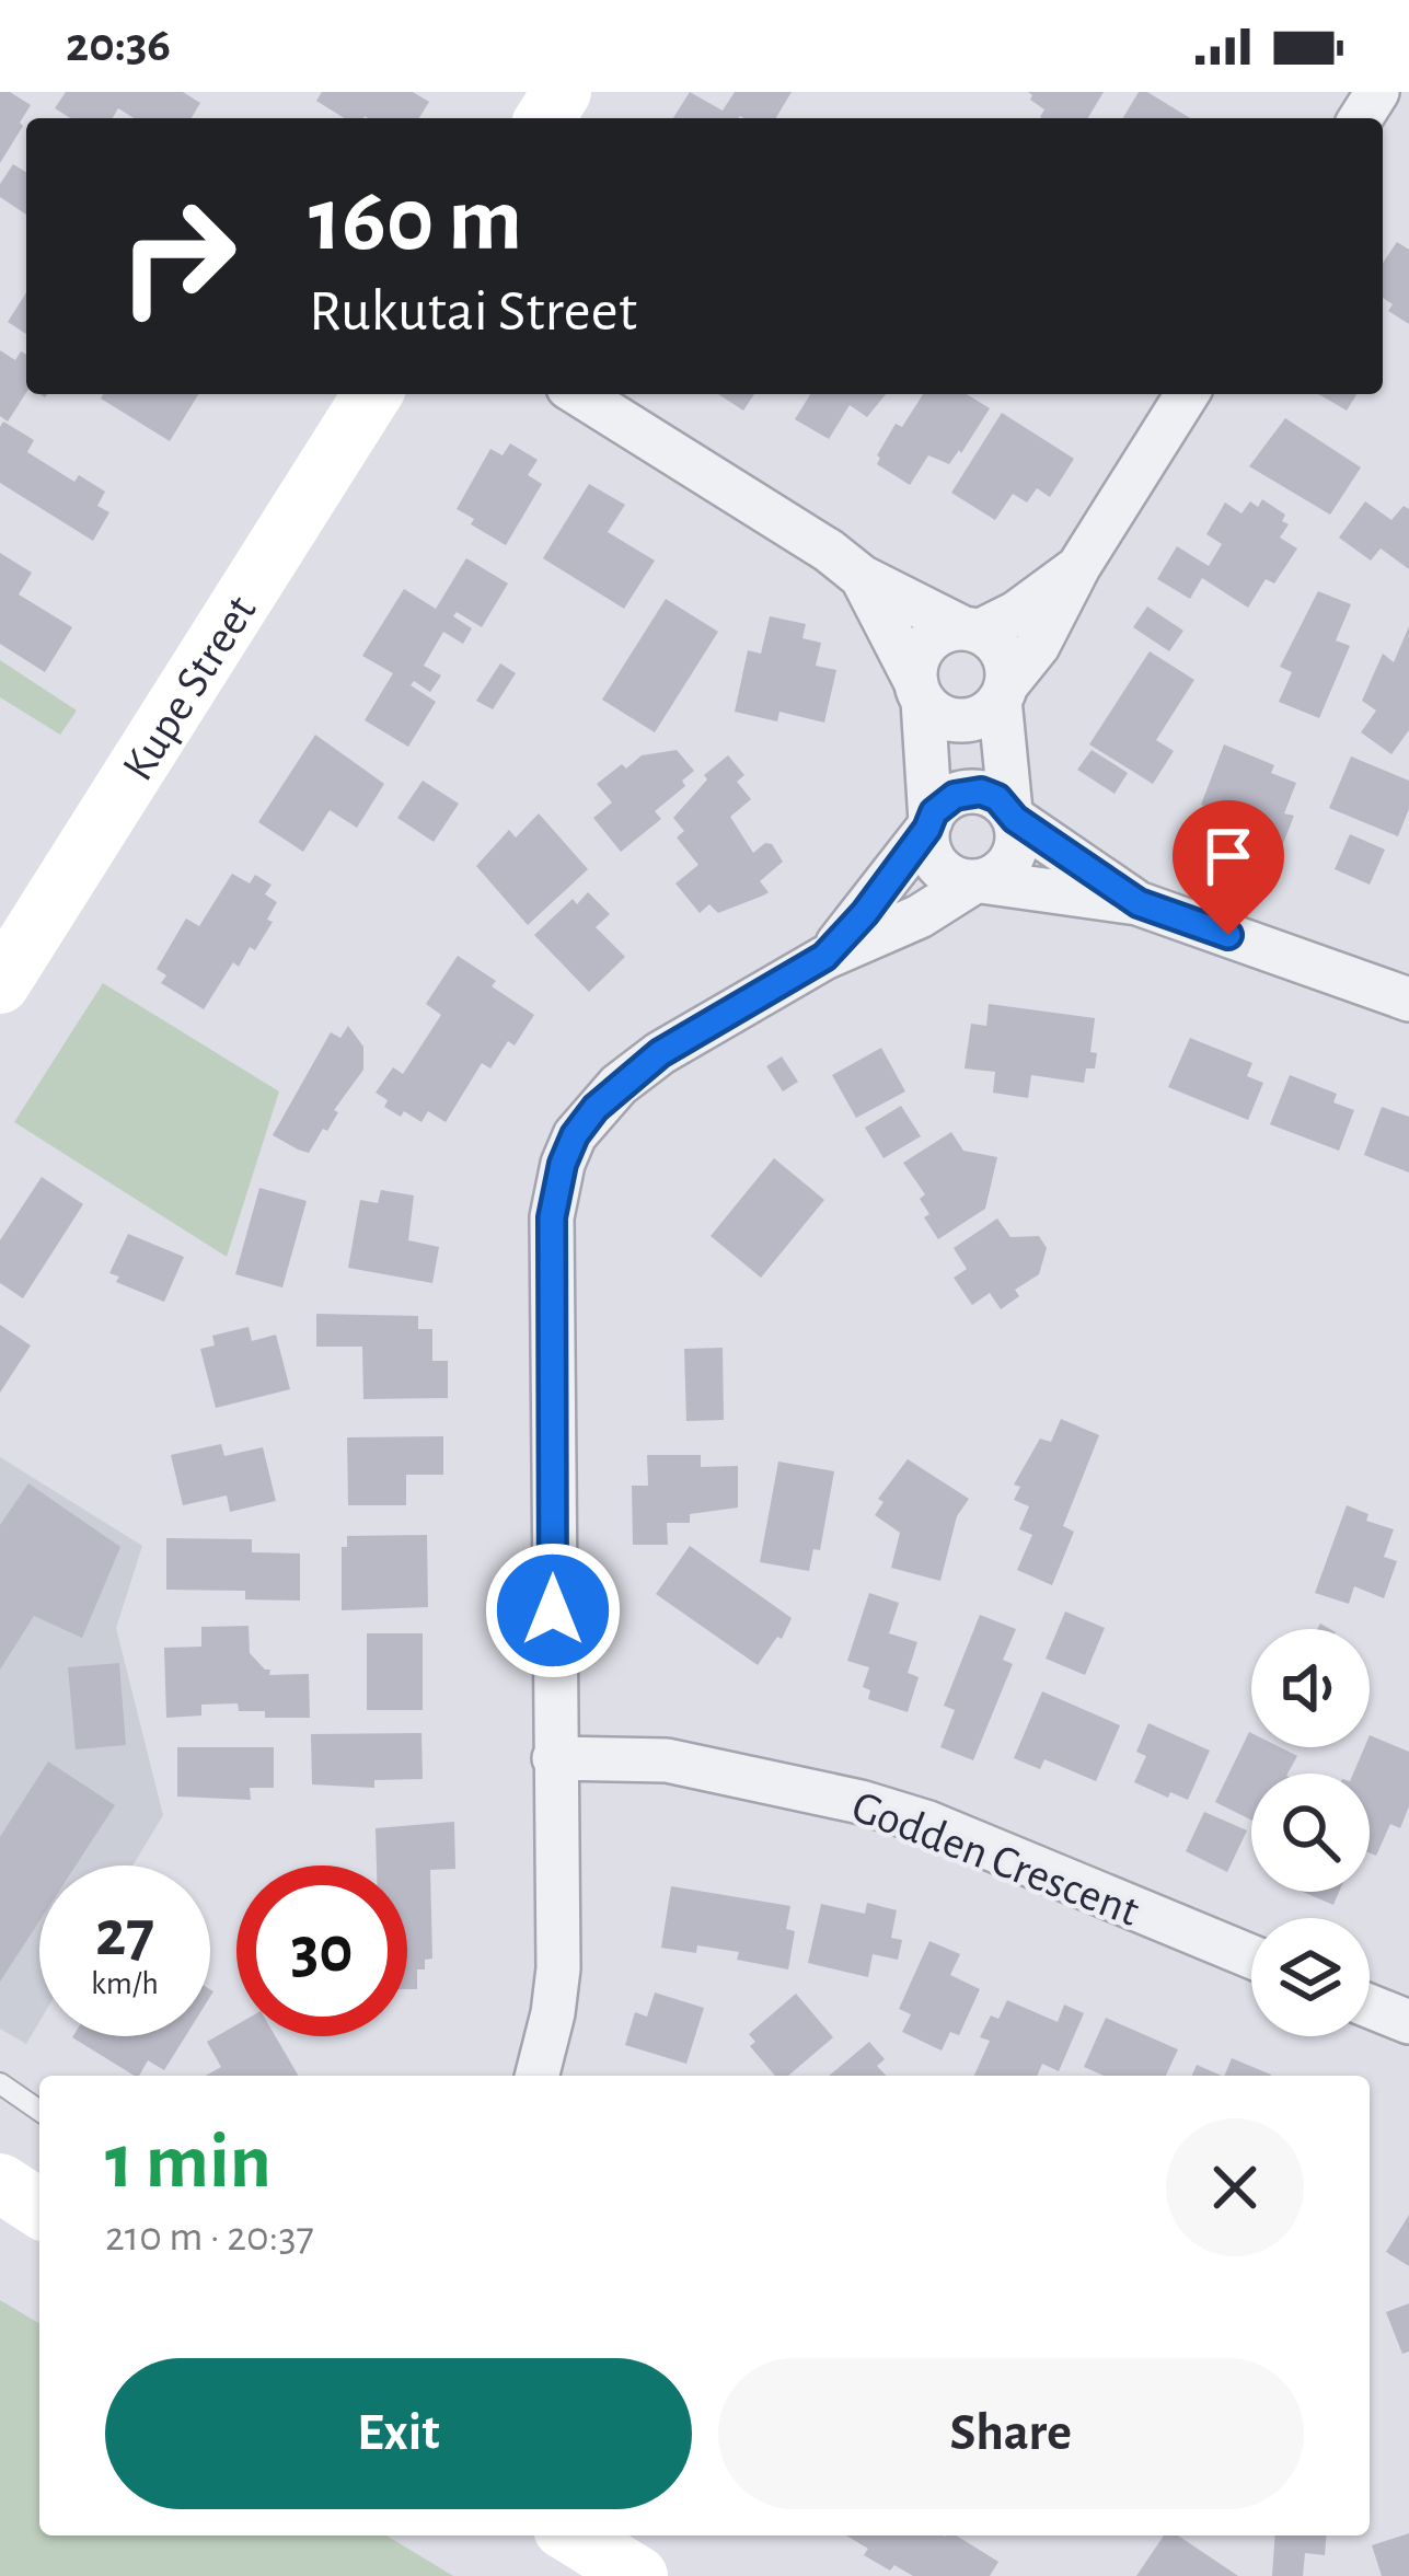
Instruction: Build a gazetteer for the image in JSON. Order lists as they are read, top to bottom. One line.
{"streets":{"street":["Kupe Street","Godden Crescent"]},"page":{"status":"20:36","turn":["160 m","Rukutai Street"],"speed":"27 km/h","limit":"30","heading":["1 min","210 m · 20:37"],"buttons":["Exit","Share"]}}
